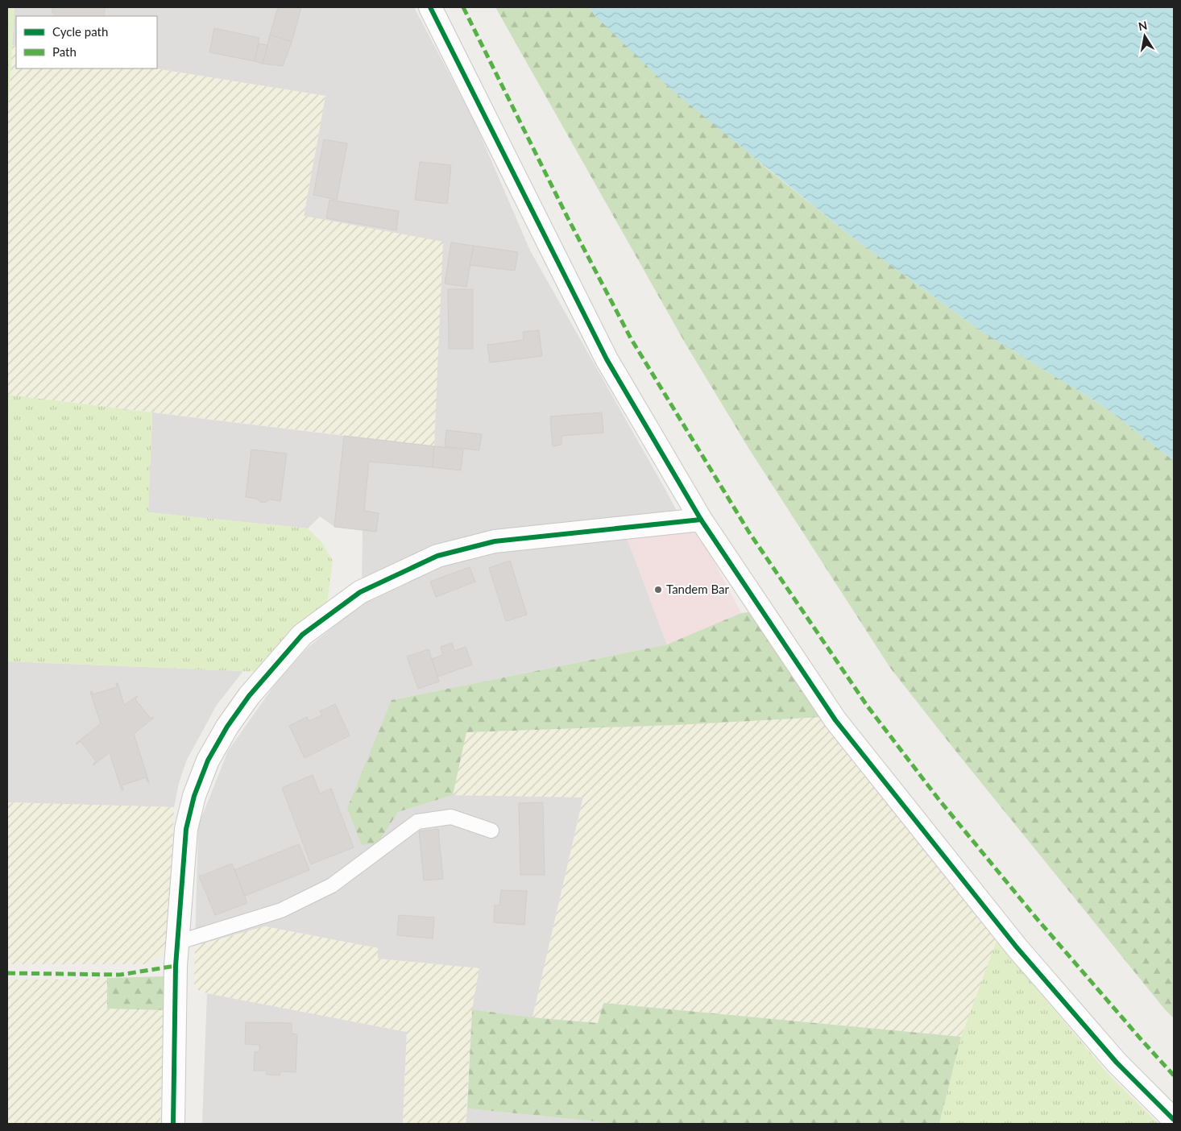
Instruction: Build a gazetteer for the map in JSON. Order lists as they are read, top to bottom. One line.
{"places":["Tandem Bar"],"legend":["Cycle path","Path"],"north":"top"}
